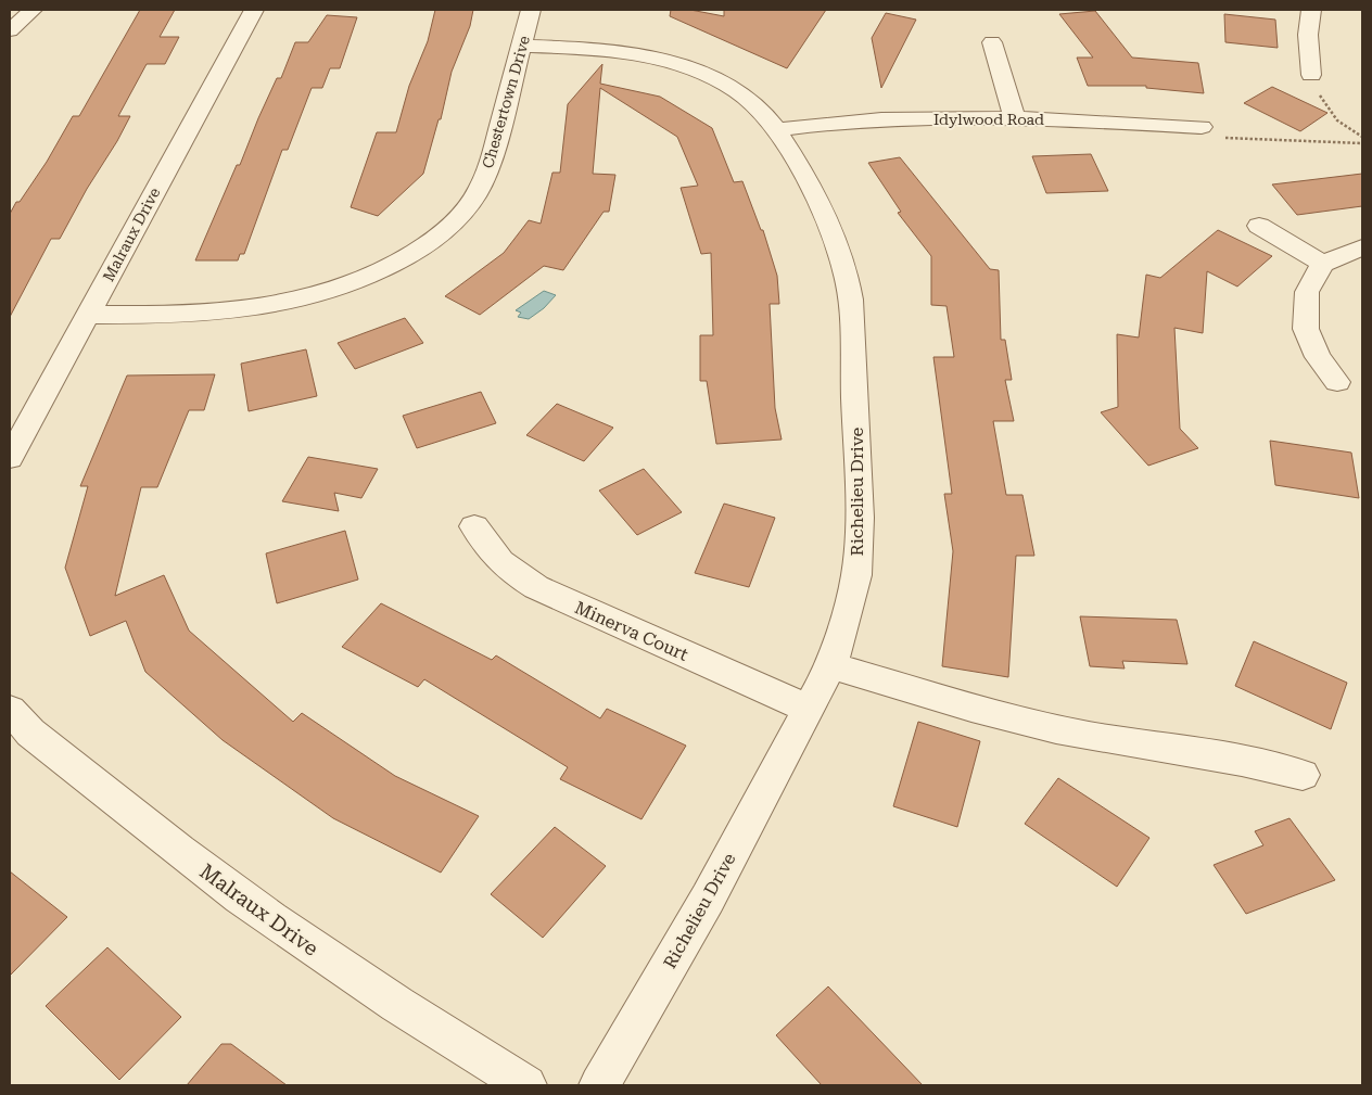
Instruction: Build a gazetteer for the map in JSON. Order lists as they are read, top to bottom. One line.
{"streets":{"street":["Chestertown Drive","Idylwood Road","Malraux Drive","Richelieu Drive","Minerva Court"]},"crossings":[["Chestertown Drive","Malraux Drive"],["Chestertown Drive","Richelieu Drive"],["Idylwood Road","Richelieu Drive"],["Richelieu Drive","Minerva Court"]]}
